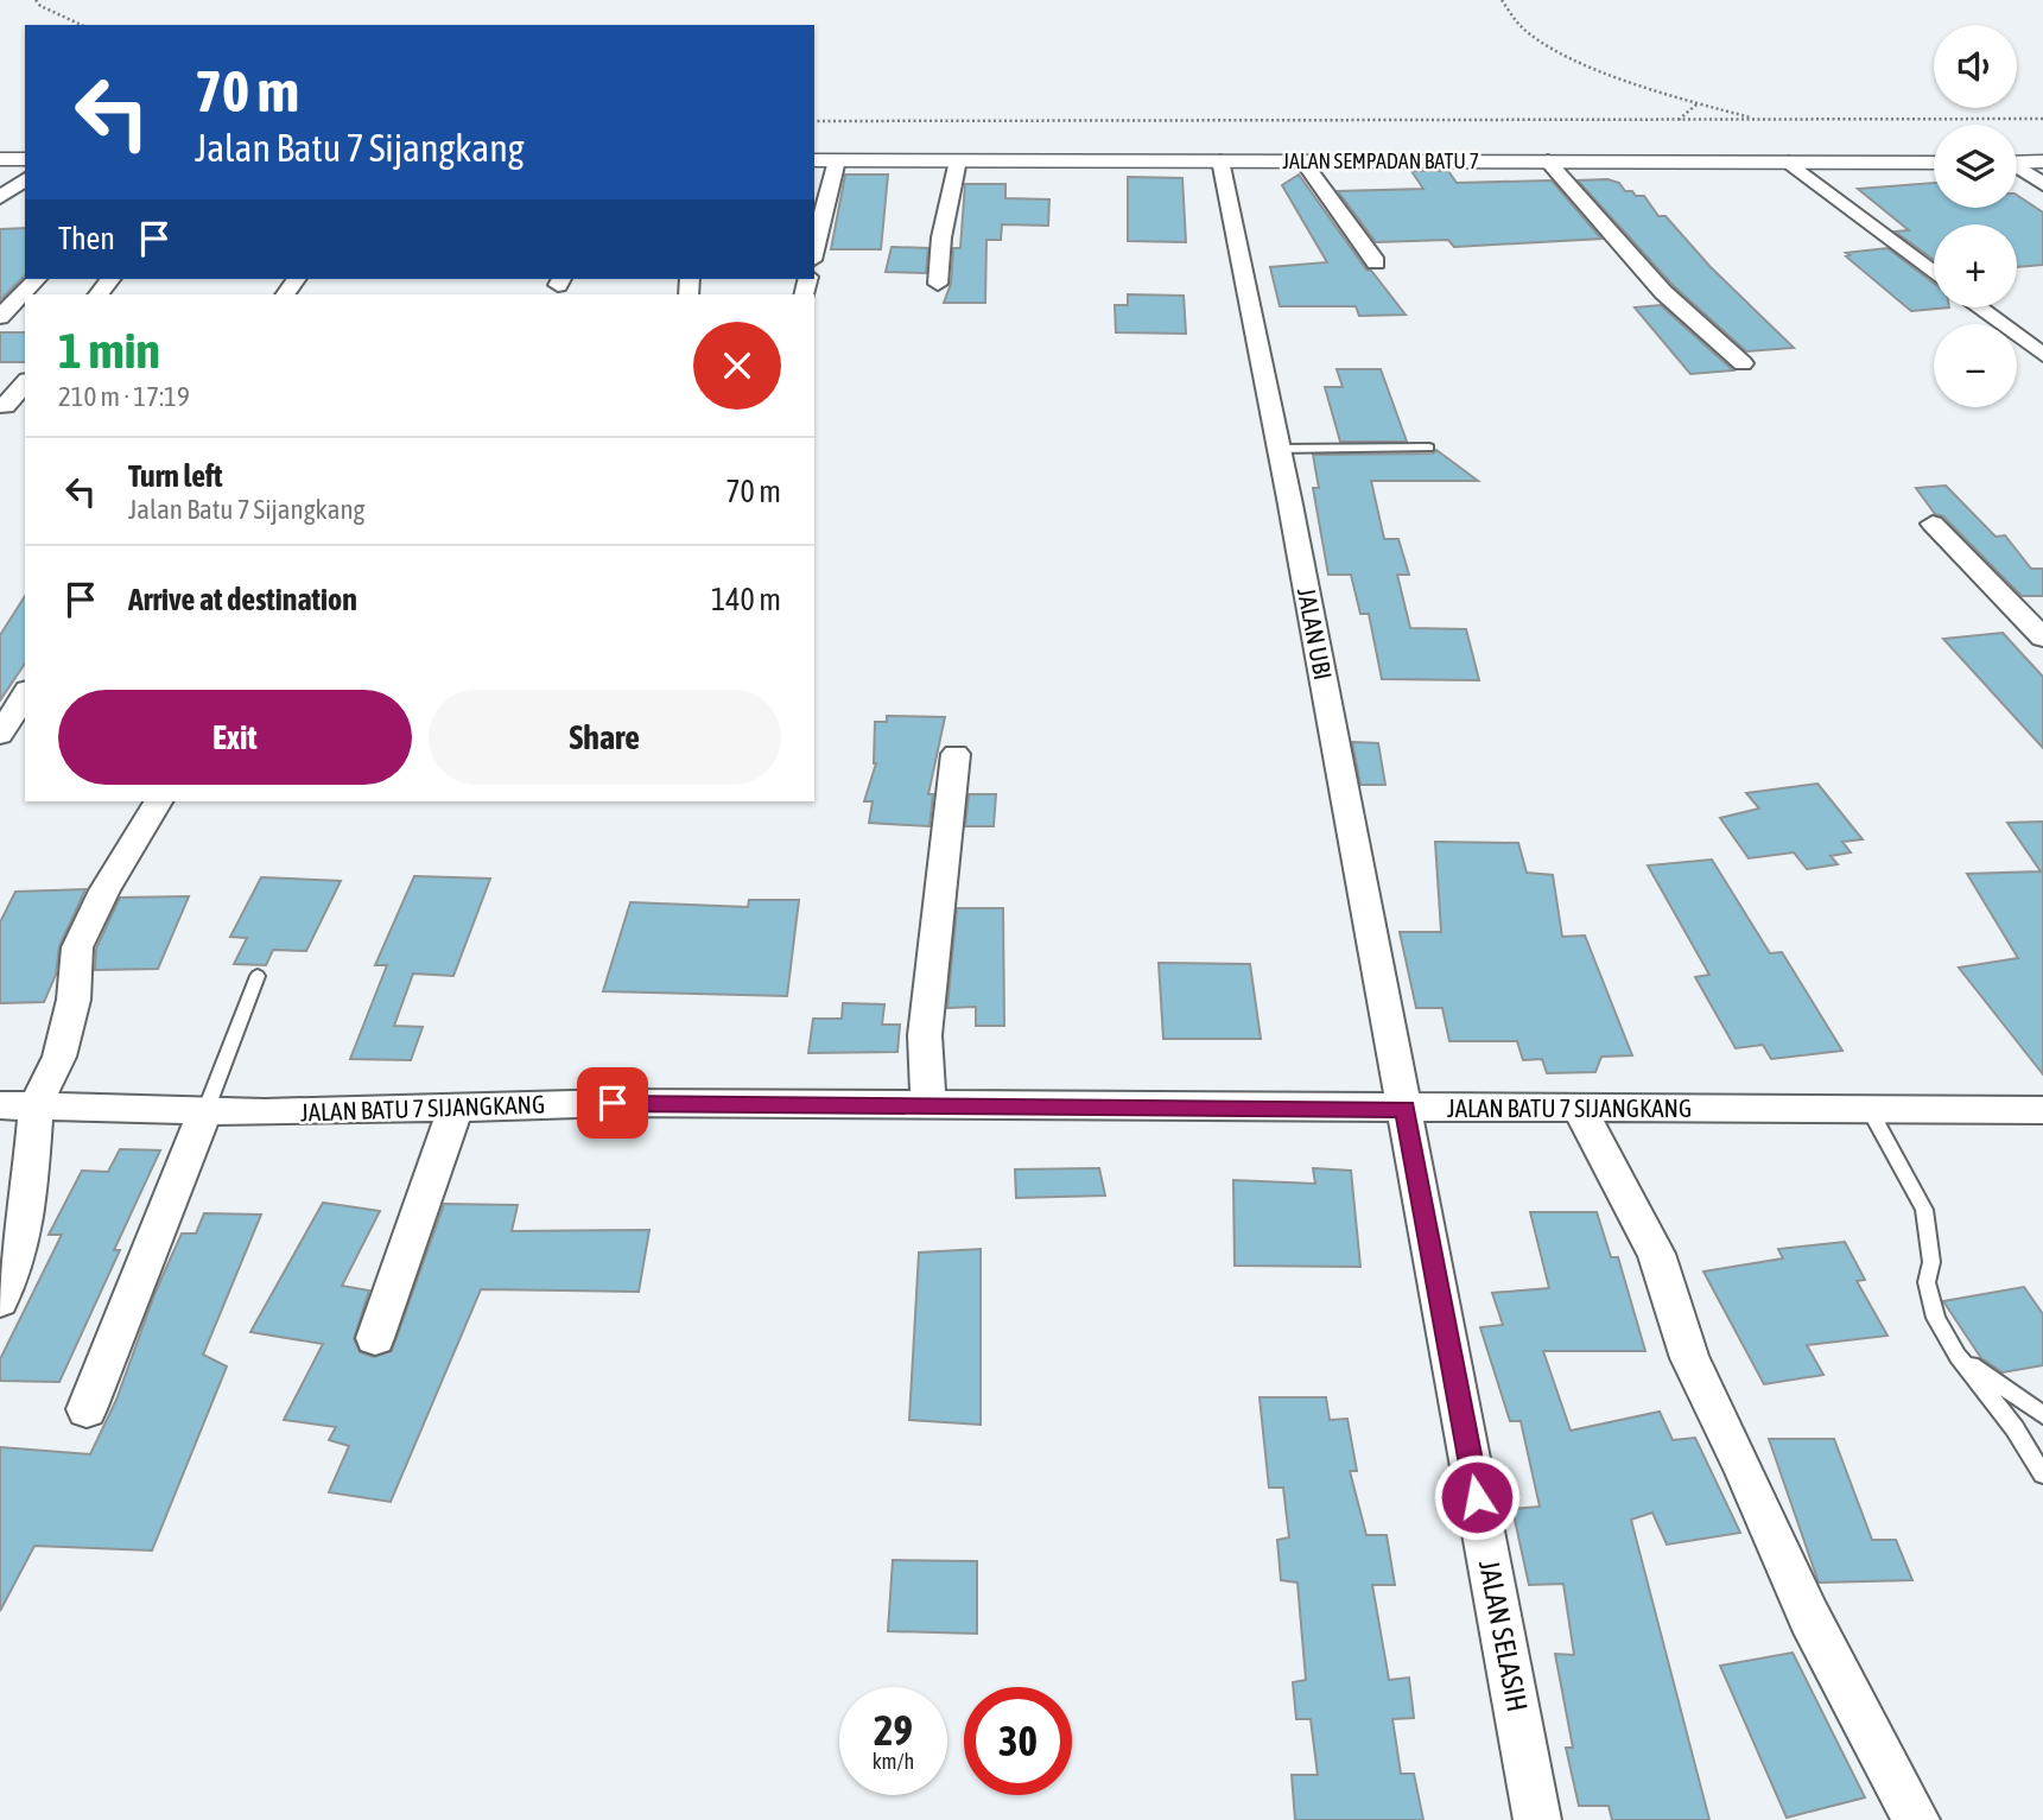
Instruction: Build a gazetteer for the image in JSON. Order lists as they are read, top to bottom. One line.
{"streets":{"street":["JALAN SEMPADAN BATU 7","JALAN UBI","JALAN BATU 7 SIJANGKANG","JALAN SELASIH"]},"crossings":[["JALAN SEMPADAN BATU 7","JALAN UBI"],["JALAN UBI","JALAN BATU 7 SIJANGKANG"],["JALAN UBI","JALAN SELASIH"],["JALAN BATU 7 SIJANGKANG","JALAN SELASIH"]],"page":{"map_buttons":["+","−"],"turn":["70 m","Jalan Batu 7 Sijangkang"],"then":"Then","heading":["1 min","210 m · 17:19"],"list":[{"name":"Turn left","note":"Jalan Batu 7 Sijangkang","value":"70 m"},{"name":"Arrive at destination","value":"140 m"}],"buttons":["Exit","Share"],"speed":"29 km/h","limit":"30"}}
